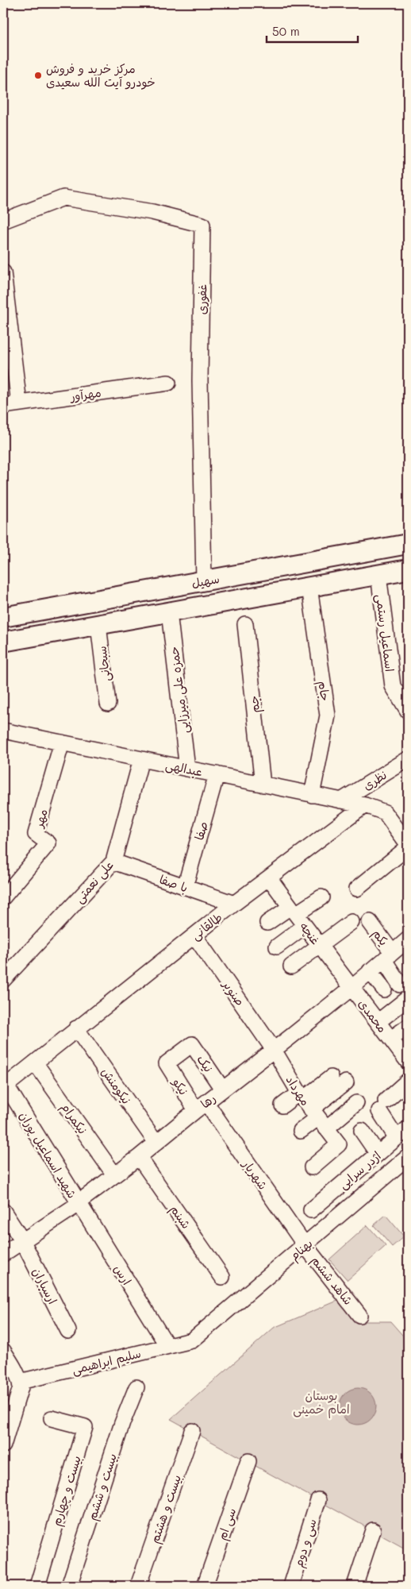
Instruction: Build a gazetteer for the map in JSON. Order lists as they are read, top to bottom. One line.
{"streets":{"main road":["سهیل"],"street":["غفوری","مهرآور","اسماعیل رستمی","سبحانی","حمزه علی میرزایی","جام","جم","عبدالهی","نظری","مهر","صفا","علی نعمتی","با صفا","طالقانی","غنچه","یکم","صنوبر","محمدی","نیک","نیکومنش","نیکو","مهرداد","رها","نیکمرام","شهید اسماعیل پوران","اژدر سرایی","شهریار","شبنم","بهنام","ارس","شاهد ششم","ارسباران","سلیم ابراهیمی","بیست و ششم","بیست و چهارم","بیست و هشتم","سی ام","سی و دوم"]},"crossings":[["غفوری","سهیل"],["سهیل","اسماعیل رستمی"],["سهیل","سبحانی"],["سهیل","حمزه علی میرزایی"],["سهیل","جام"],["حمزه علی میرزایی","عبدالهی"],["جام","عبدالهی"],["جم","عبدالهی"],["عبدالهی","نظری"],["عبدالهی","مهر"],["عبدالهی","صفا"],["عبدالهی","علی نعمتی"],["عبدالهی","طالقانی"],["صفا","با صفا"],["علی نعمتی","با صفا"],["با صفا","طالقانی"],["طالقانی","غنچه"],["طالقانی","صنوبر"],["طالقانی","نیکومنش"],["طالقانی","نیکمرام"],["طالقانی","شهید اسماعیل پوران"],["غنچه","محمدی"],["غنچه","رها"],["یکم","رها"],["صنوبر","مهرداد"],["صنوبر","رها"],["محمدی","رها"],["نیک","نیکو"],["نیک","رها"],["نیکومنش","رها"],["نیکو","رها"],["نیکو","شهریار"],["مهرداد","رها"],["رها","نیکمرام"],["رها","شهید اسماعیل پوران"],["رها","شهریار"],["رها","شبنم"],["رها","ارس"],["رها","ارسباران"],["شهید اسماعیل پوران","ارس"],["شهریار","بهنام"],["شهریار","شاهد ششم"],["بهنام","شاهد ششم"],["بهنام","سلیم ابراهیمی"],["ارس","سلیم ابراهیمی"]],"parks":["بوستان امام خمینی"],"places":["مرکز خرید و فروش خودرو آیت الله سعیدی"],"scale_bar":"50 m"}
